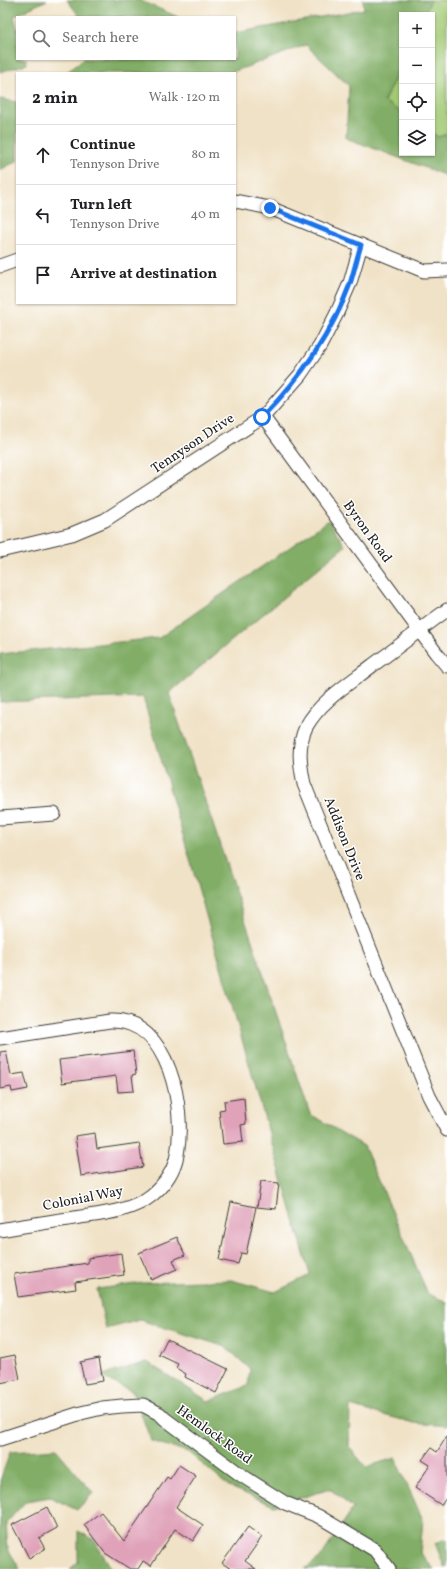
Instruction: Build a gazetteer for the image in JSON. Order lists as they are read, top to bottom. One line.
{"streets":{"street":["Tennyson Drive","Byron Road","Addison Drive","Colonial Way","Hemlock Road"]},"crossings":[["Tennyson Drive","Byron Road"],["Byron Road","Addison Drive"]],"page":{"map_buttons":["+","−"],"search":"Search here","heading":["2 min","Walk · 120 m"],"list":[["Continue","Tennyson Drive","80 m"],["Turn left","Tennyson Drive","40 m"],"Arrive at destination"]}}
